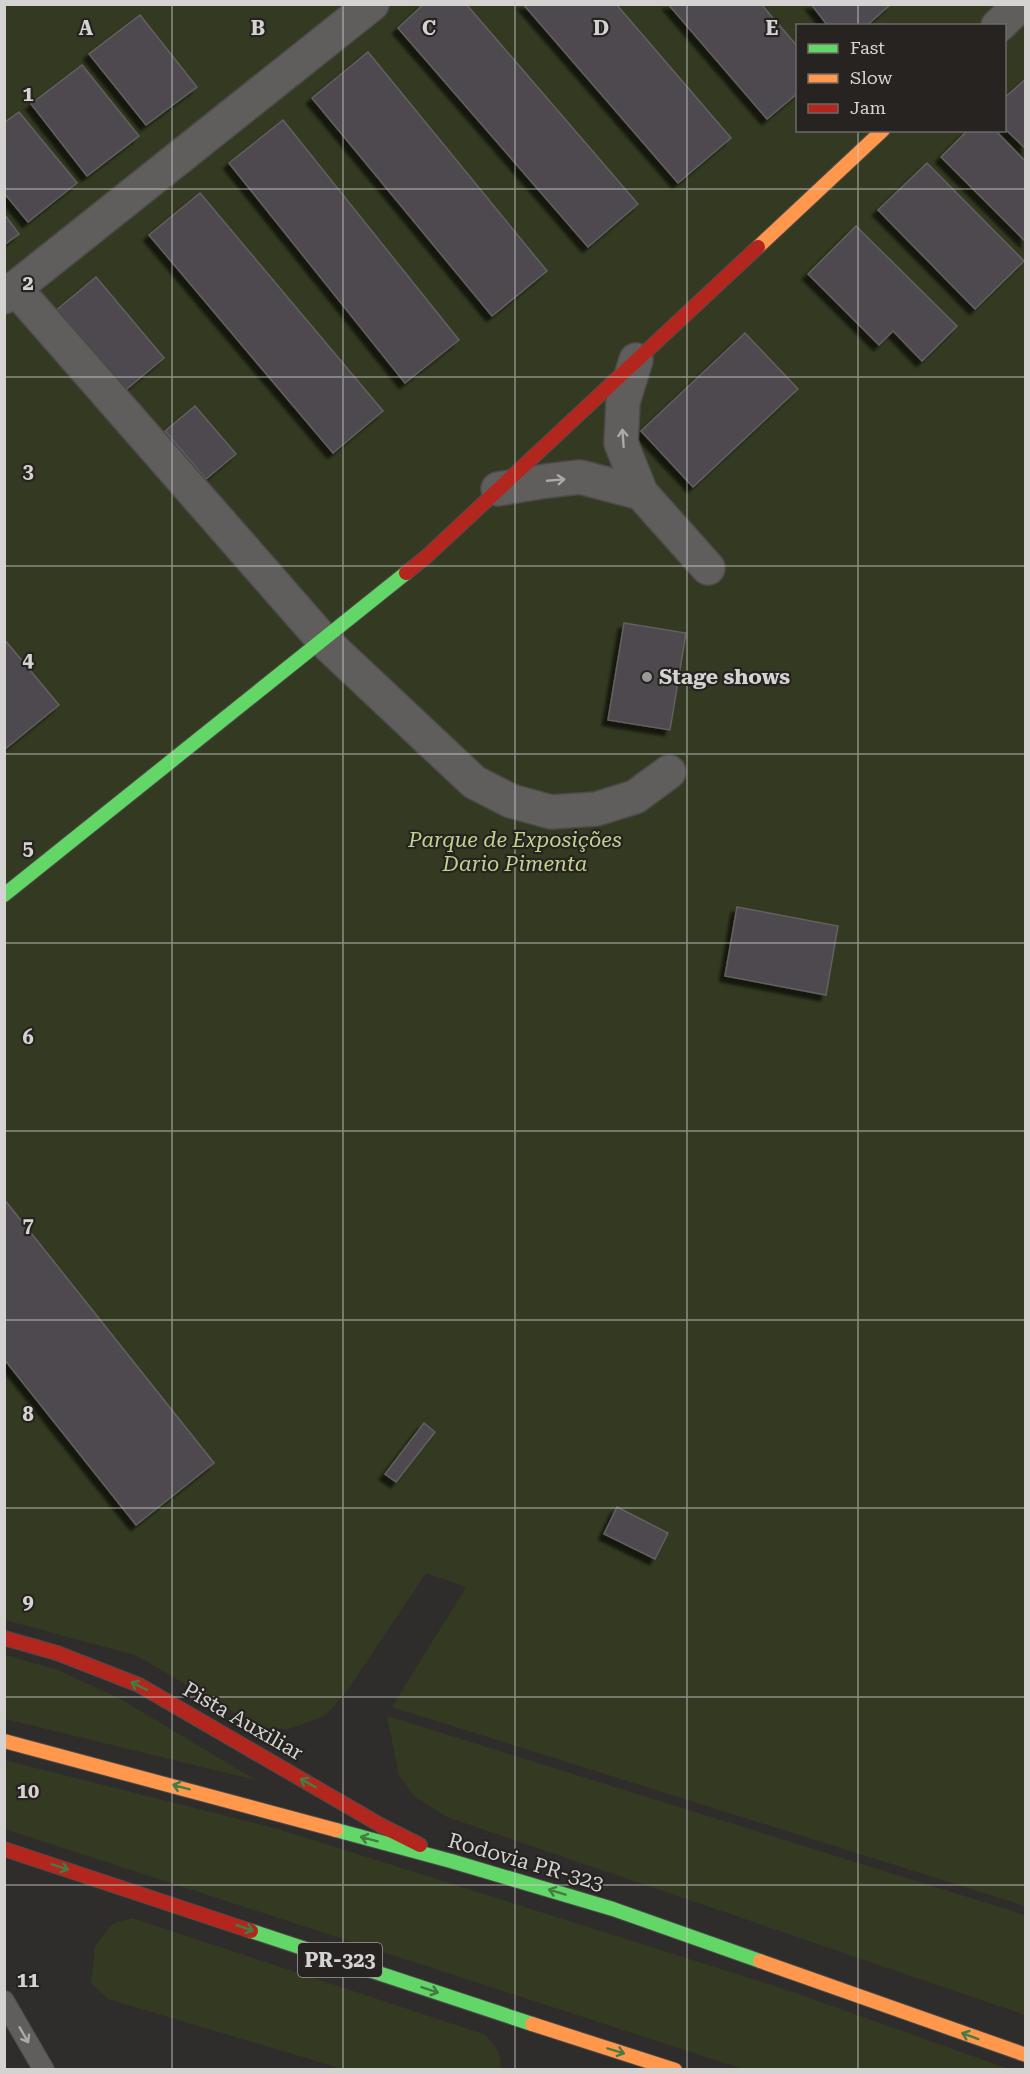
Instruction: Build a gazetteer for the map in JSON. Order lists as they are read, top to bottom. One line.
{"streets":{"main road":["Pista Auxiliar","Rodovia PR-323","PR-323"]},"crossings":[["Pista Auxiliar","Rodovia PR-323"]],"one_way":["Pista Auxiliar"],"parks":["Parque de Exposições Dario Pimenta"],"places":["Stage shows"],"legend":["Fast","Slow","Jam"],"grid":{"columns":["A","B","C","D","E"],"rows":["1","2","3","4","5","6","7","8","9","10","11"]}}
